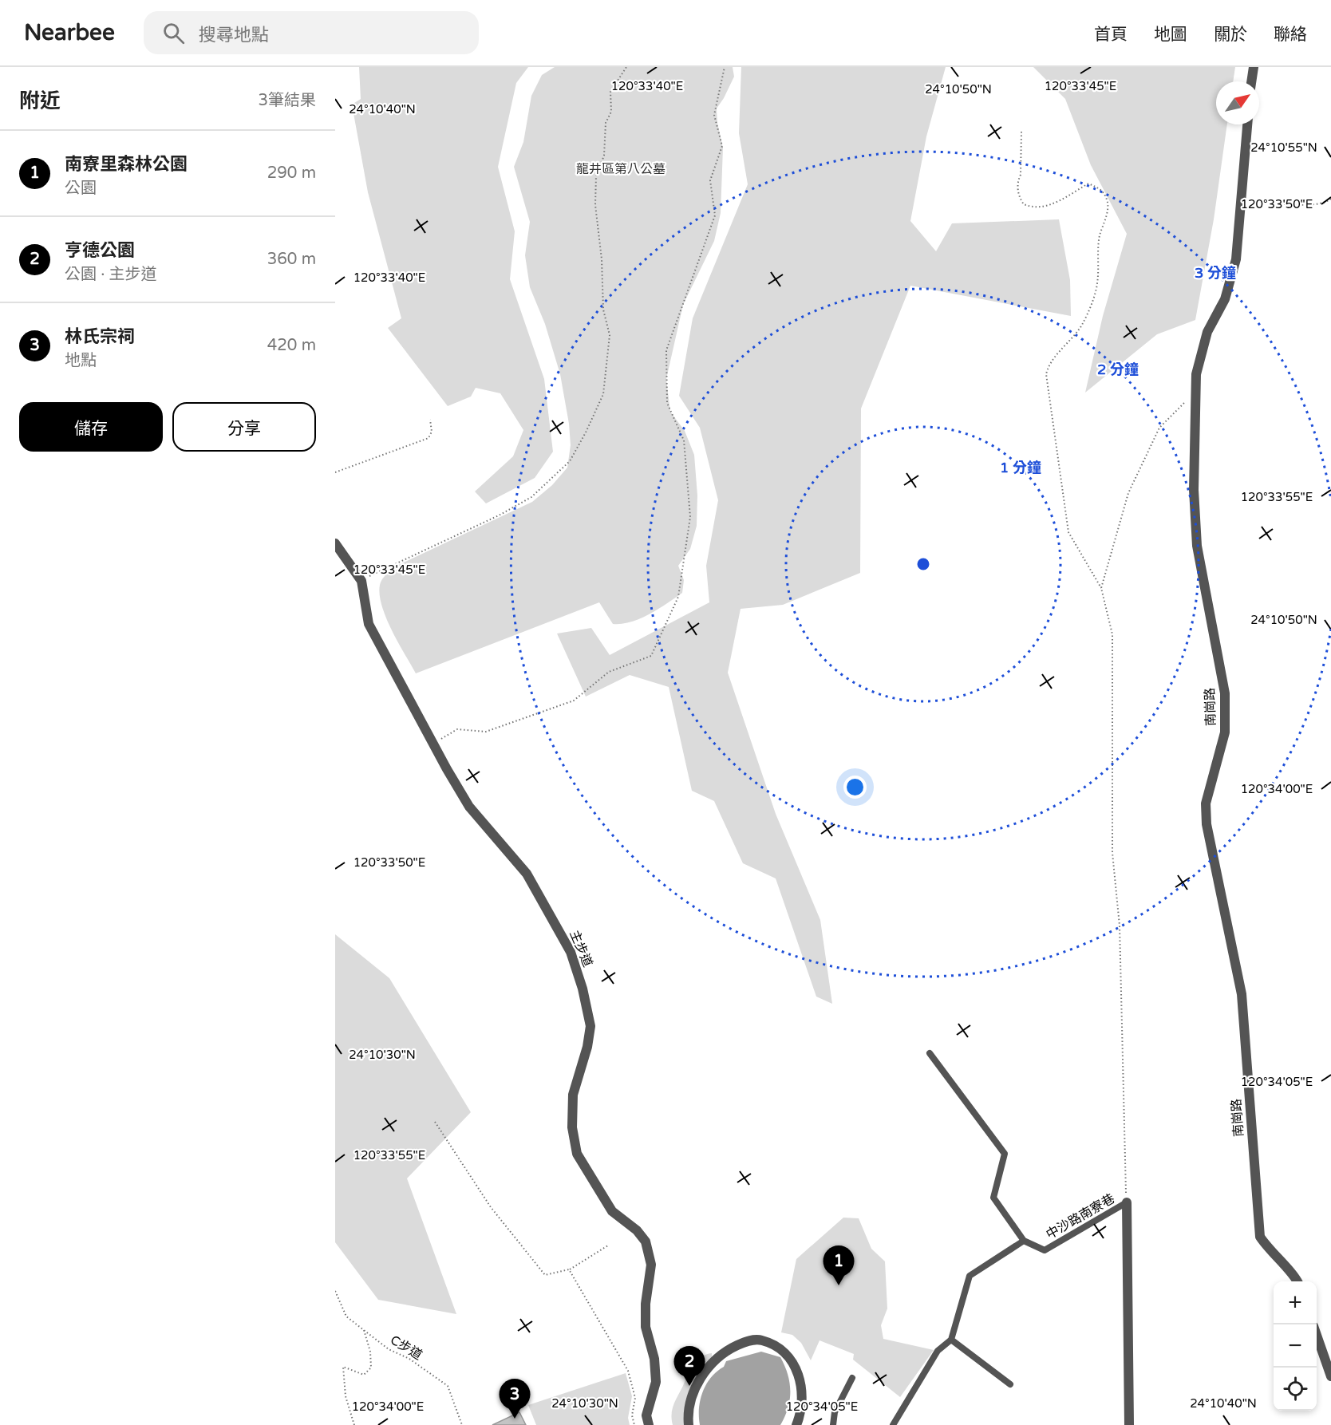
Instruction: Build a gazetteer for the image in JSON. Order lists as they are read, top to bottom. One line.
{"streets":{"street":["南崗路","主步道"],"lane":["中沙路南寮巷"],"path":["C步道"]},"parks":["龍井區第八公墓"],"north":"top right","page":{"header":"Nearbee","search":"搜尋地點","nav":["首頁","地圖","關於","聯絡"],"heading":["附近","3筆結果"],"list":[{"mark":"1","name":"南寮里森林公園","note":"公園","value":"290 m"},{"mark":"2","name":"亨德公園","note":"公園 · 主步道","value":"360 m"},{"mark":"3","name":"林氏宗祠","note":"地點","value":"420 m"}],"buttons":["儲存","分享"],"pins":["1","2","3"],"map_buttons":["+","−"]},"coordinates":["120°33'40\"E","120°33'45\"E","24°10'50\"N","24°10'40\"N","24°10'55\"N","120°33'50\"E","120°33'55\"E","120°34'00\"E","24°10'30\"N","120°34'05\"E"],"rings":["3 分鐘","2 分鐘","1 分鐘"]}
